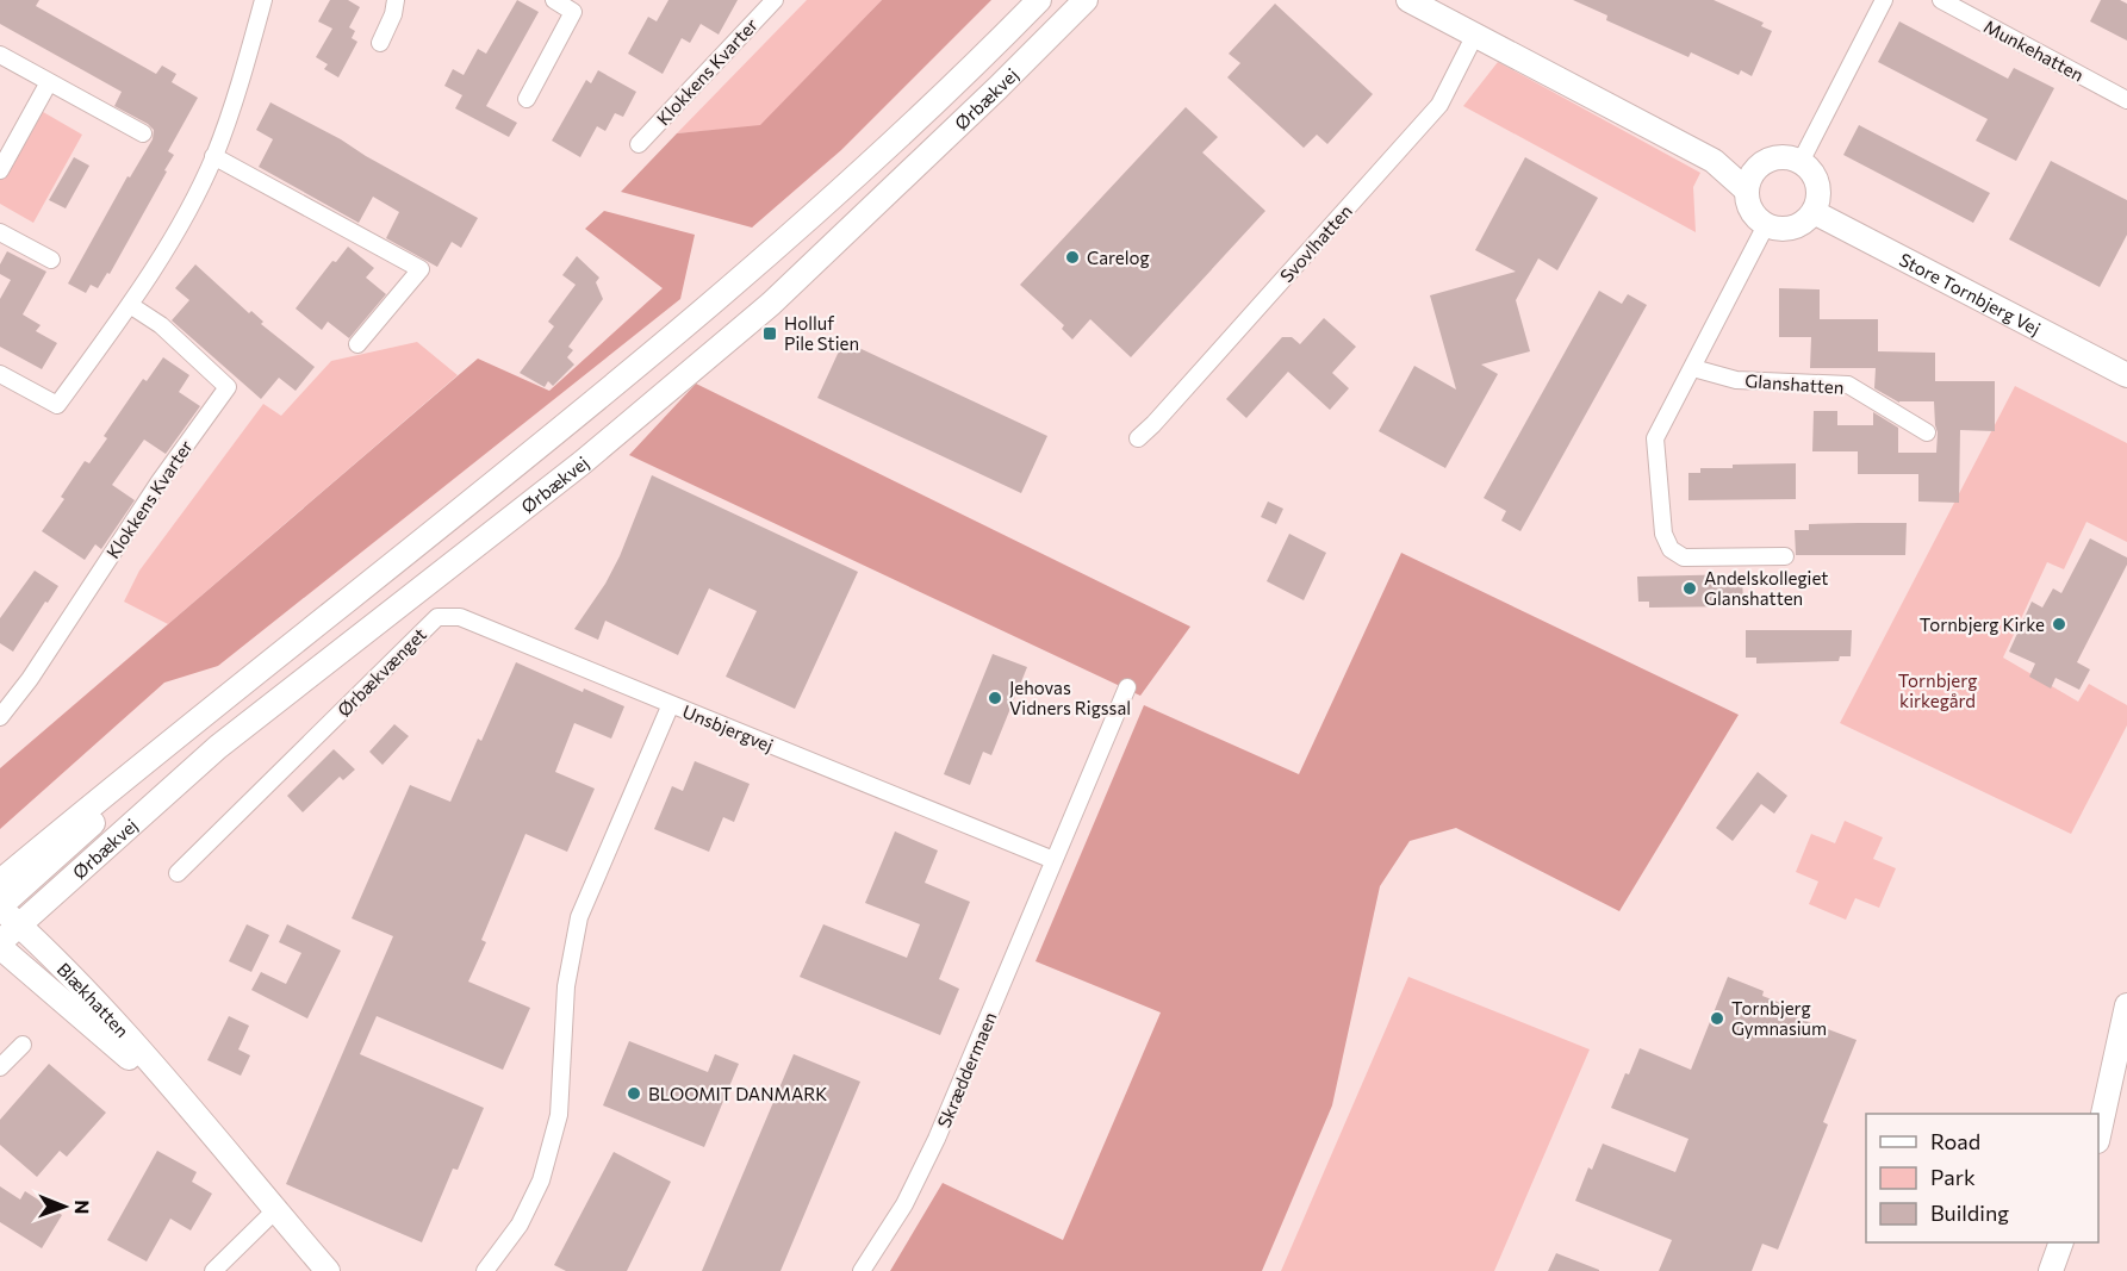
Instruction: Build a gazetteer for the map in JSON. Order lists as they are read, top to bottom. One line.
{"streets":{"main road":["Ørbækvej","Store Tornbjerg Vej","Blækhatten"],"street":["Munkehatten","Klokkens Kvarter","Svovlhatten","Glanshatten","Ørbækvænget","Unsbjergvej","Skræddermaen"]},"crossings":[["Ørbækvej","Blækhatten"],["Ørbækvænget","Unsbjergvej"],["Unsbjergvej","Skræddermaen"]],"parks":["Tornbjerg kirkegård"],"places":{"other":["Carelog","Andelskollegiet Glanshatten","Tornbjerg Kirke","Jehovas Vidners Rigssal","Tornbjerg Gymnasium","BLOOMIT DANMARK"],"transit":["Holluf Pile Stien"]},"legend":["Road","Park","Building"],"north":"right"}
